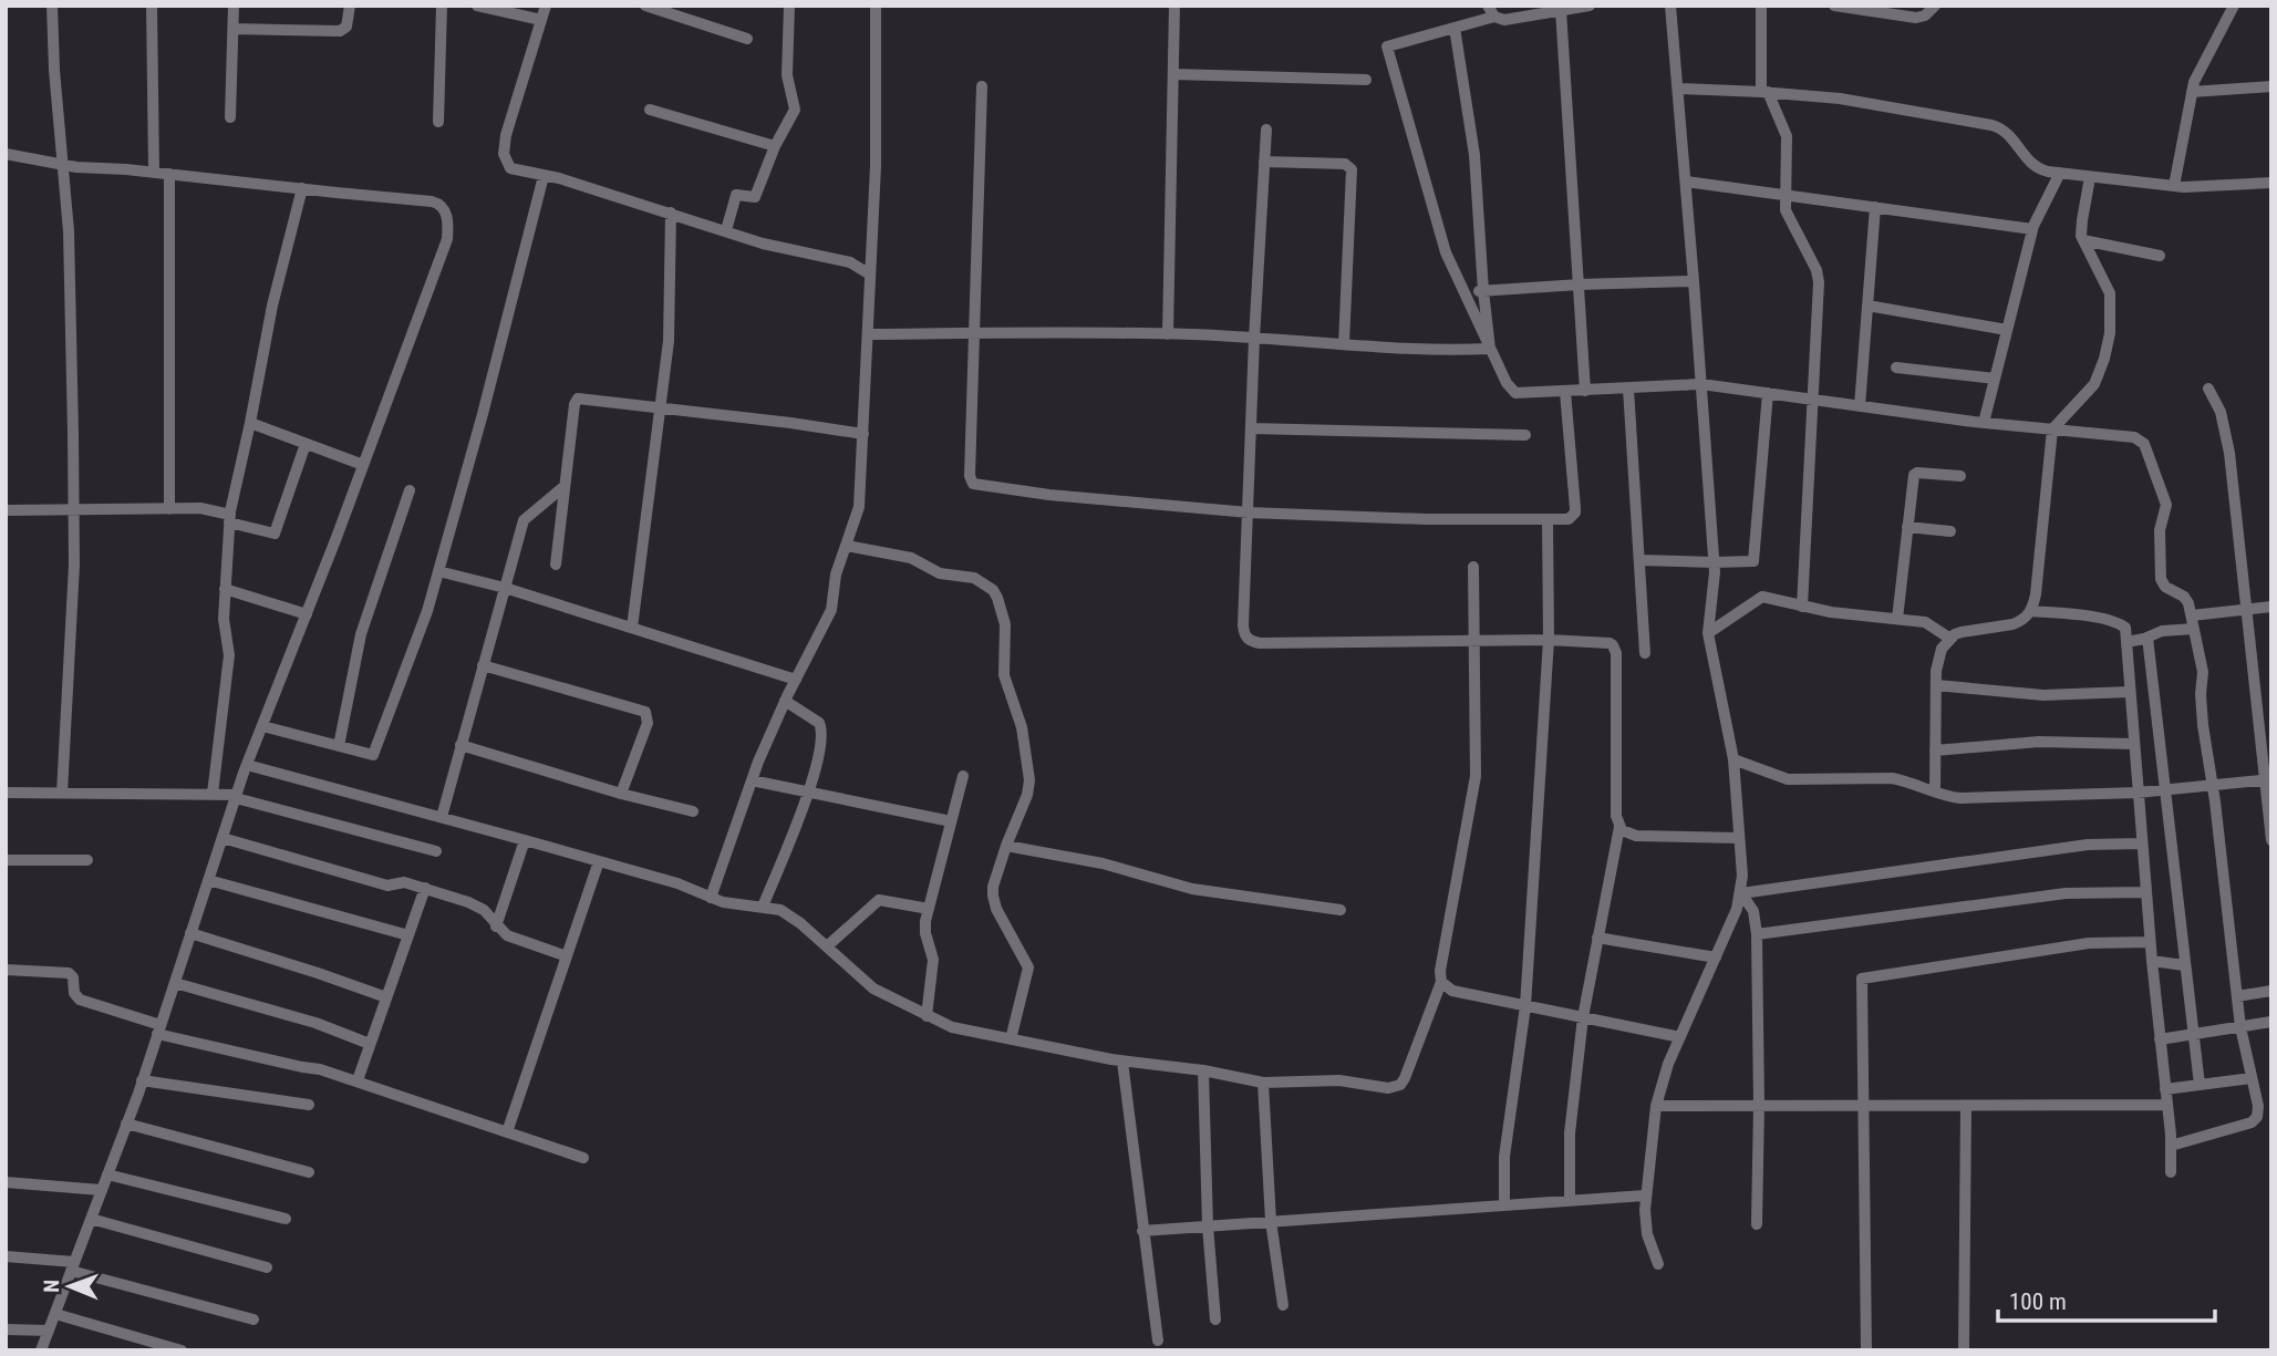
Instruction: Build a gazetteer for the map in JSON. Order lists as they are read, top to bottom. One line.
{"scale_bar":"100 m","north":"left"}
